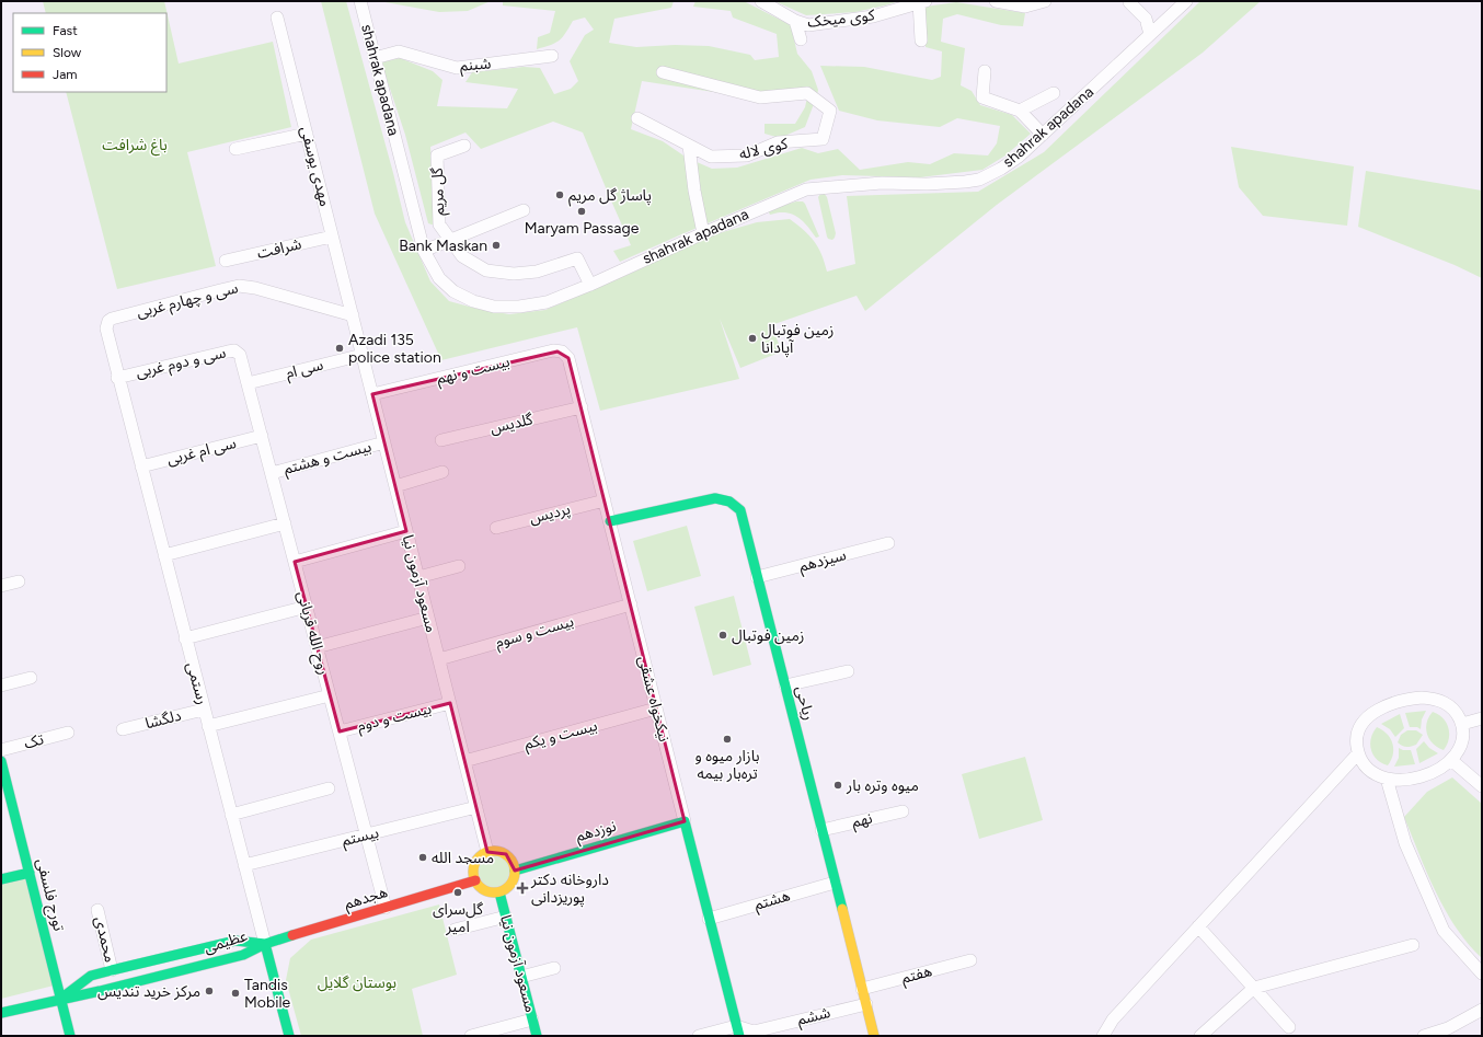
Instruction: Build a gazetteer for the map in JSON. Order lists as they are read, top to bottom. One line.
{"streets":{"street":["کوی میخک","شبنم","shahrak apadana","کوی لاله","مهدی یوسفی","گل مریم","شرافت","سی و چهارم غربی","سی و دوم غربی","سی ام","بیست و نهم","گلدیس","سی ام غربی","بیست و هشتم","پردیس","سیزدهم","مسعود آزمون نیا","بیست و سوم","روح الله قربانی","رستمی","نیکخواه عشقی","ریاحی","بیست و دوم","دلگشا","بیست و یکم","تک","نهم","نوزدهم","بیستم","تورج فلسفی","هجدهم","هشتم","محمدی","عظیمی","هفتم","ششم"]},"crossings":[["شبنم","shahrak apadana"],["shahrak apadana","گل مریم"],["مهدی یوسفی","شرافت"],["مهدی یوسفی","سی و چهارم غربی"],["مهدی یوسفی","مسعود آزمون نیا"],["سی و چهارم غربی","مسعود آزمون نیا"],["سی و چهارم غربی","رستمی"],["سی و دوم غربی","روح الله قربانی"],["سی و دوم غربی","رستمی"],["سی ام","مسعود آزمون نیا"],["سی ام","روح الله قربانی"],["بیست و نهم","مسعود آزمون نیا"],["بیست و نهم","نیکخواه عشقی"],["گلدیس","نیکخواه عشقی"],["سی ام غربی","روح الله قربانی"],["سی ام غربی","رستمی"],["بیست و هشتم","مسعود آزمون نیا"],["بیست و هشتم","روح الله قربانی"],["پردیس","نیکخواه عشقی"],["سیزدهم","ریاحی"],["مسعود آزمون نیا","بیست و سوم"],["مسعود آزمون نیا","بیست و دوم"],["مسعود آزمون نیا","بیست و یکم"],["مسعود آزمون نیا","نوزدهم"],["مسعود آزمون نیا","بیستم"],["مسعود آزمون نیا","هجدهم"],["بیست و سوم","نیکخواه عشقی"],["روح الله قربانی","بیست و دوم"],["روح الله قربانی","بیستم"],["روح الله قربانی","هجدهم"],["رستمی","دلگشا"],["رستمی","بیستم"],["رستمی","هجدهم"],["رستمی","عظیمی"],["نیکخواه عشقی","ریاحی"],["نیکخواه عشقی","بیست و یکم"],["نیکخواه عشقی","نوزدهم"],["نیکخواه عشقی","هشتم"],["نیکخواه عشقی","ششم"],["ریاحی","نهم"],["ریاحی","هشتم"],["ریاحی","هفتم"],["ریاحی","ششم"],["نوزدهم","هجدهم"],["تورج فلسفی","عظیمی"],["هجدهم","عظیمی"],["محمدی","عظیمی"]],"parks":["باغ شرافت","بوستان گلایل"],"places":{"other":["پاساژ گل مریم","Maryam Passage","Bank Maskan","زمین فوتبال آپادانا","Azadi 135 police station","زمین فوتبال","بازار میوه و تره‌بار بیمه","میوه وتره بار","مسجد الله","گل‌سرای امیر","مرکز خرید تندیس","Tandis Mobile"],"health":["داروخانه دکتر پوریزدانی"]},"legend":["Fast","Slow","Jam"]}
